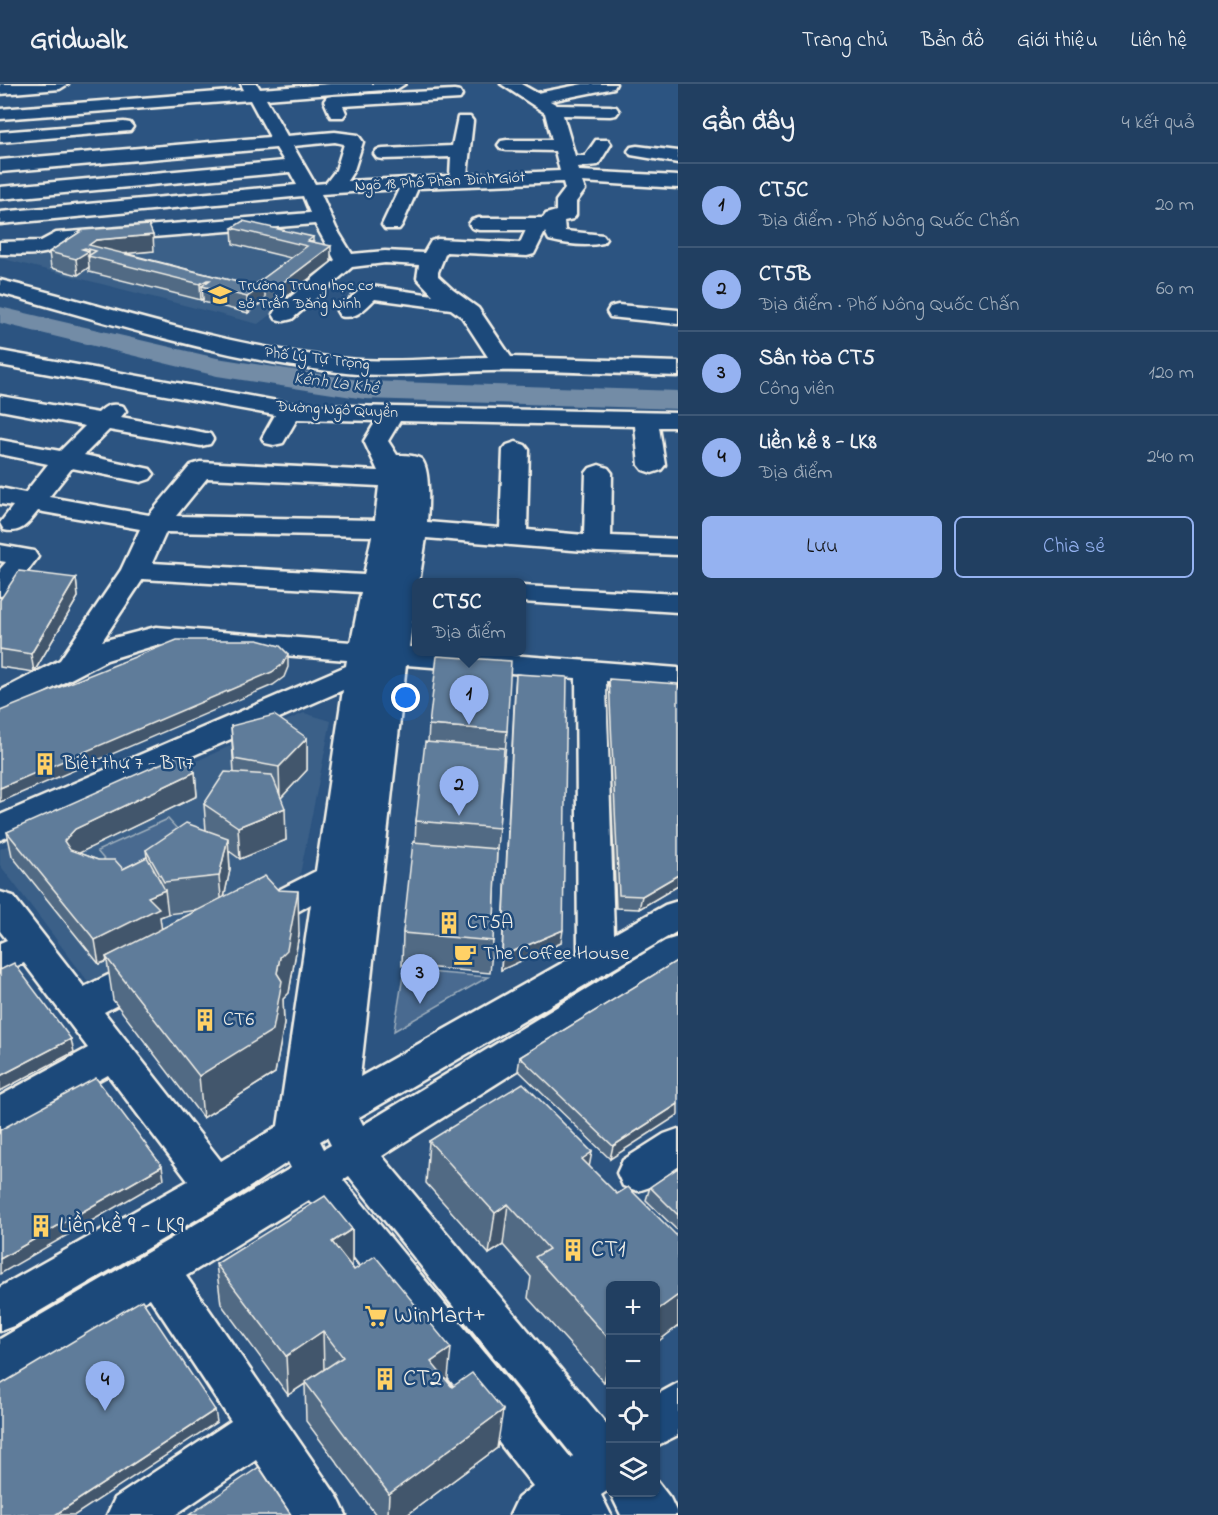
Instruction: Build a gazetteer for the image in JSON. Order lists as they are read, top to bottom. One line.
{"streets":{"street":["Ngõ 18 Phố Phan Đình Giót","Phố Lý Tự Trọng","Đường Ngô Quyền"]},"water":["Kênh La Khê"],"places":{"school or university":["Trường Trung học cơ sở Trần Đăng Ninh"],"building":["Biệt thự 7 - BT7","CT5A","CT6","Liền kề 9 - LK9","CT1","CT2"],"cafe":["The Coffee House"],"supermarket":["WinMart+"]},"page":{"header":"Gridwalk","nav":["Trang chủ","Bản đồ","Giới thiệu","Liên hệ"],"heading":["Gần đây","4 kết quả"],"list":[{"mark":"1","name":"CT5C","note":"Địa điểm · Phố Nông Quốc Chấn","value":"20 m"},{"mark":"2","name":"CT5B","note":"Địa điểm · Phố Nông Quốc Chấn","value":"60 m"},{"mark":"3","name":"Sân tòa CT5","note":"Công viên","value":"120 m"},{"mark":"4","name":"Liền kề 8 - LK8","note":"Địa điểm","value":"240 m"}],"buttons":["Lưu","Chia sẻ"],"popup":["CT5C","Địa điểm"],"pins":["1","2","3","4"],"map_buttons":["+","−"]}}
